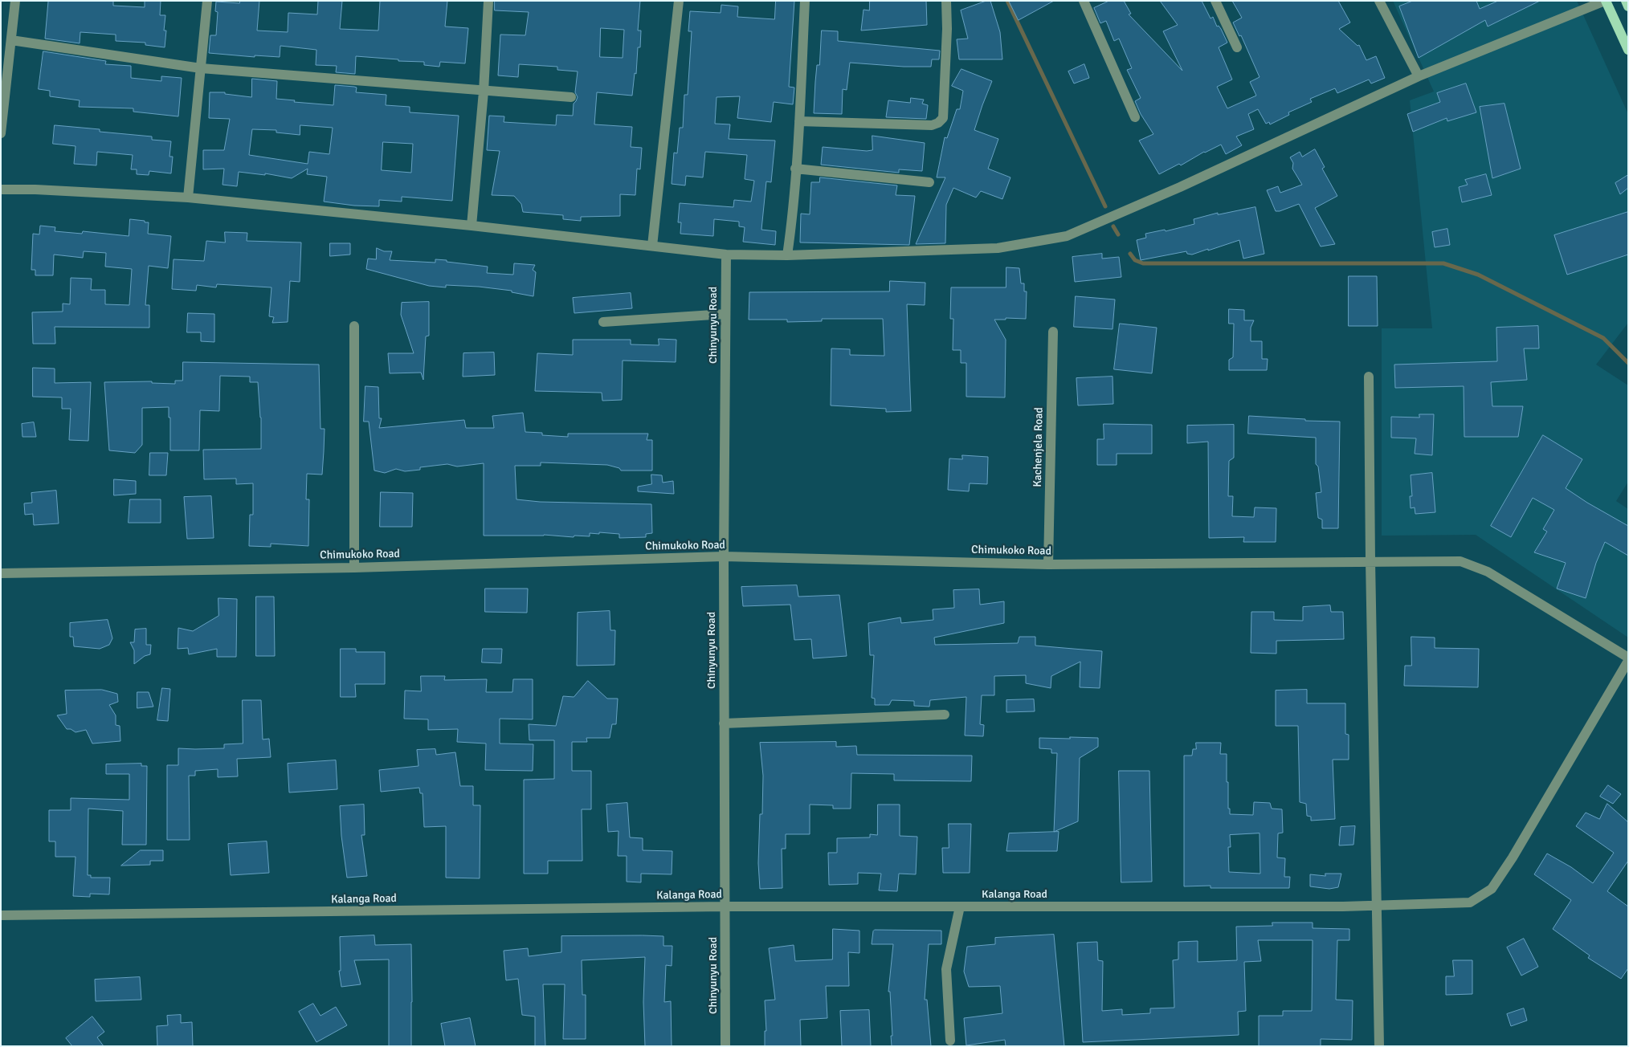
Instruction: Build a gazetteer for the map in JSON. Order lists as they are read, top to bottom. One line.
{"streets":{"street":["Chinyunyu Road","Kachenjela Road","Chimukoko Road","Kalanga Road"]},"crossings":[["Chinyunyu Road","Chimukoko Road"],["Chinyunyu Road","Kalanga Road"],["Kachenjela Road","Chimukoko Road"],["Chimukoko Road","Kalanga Road"]]}
